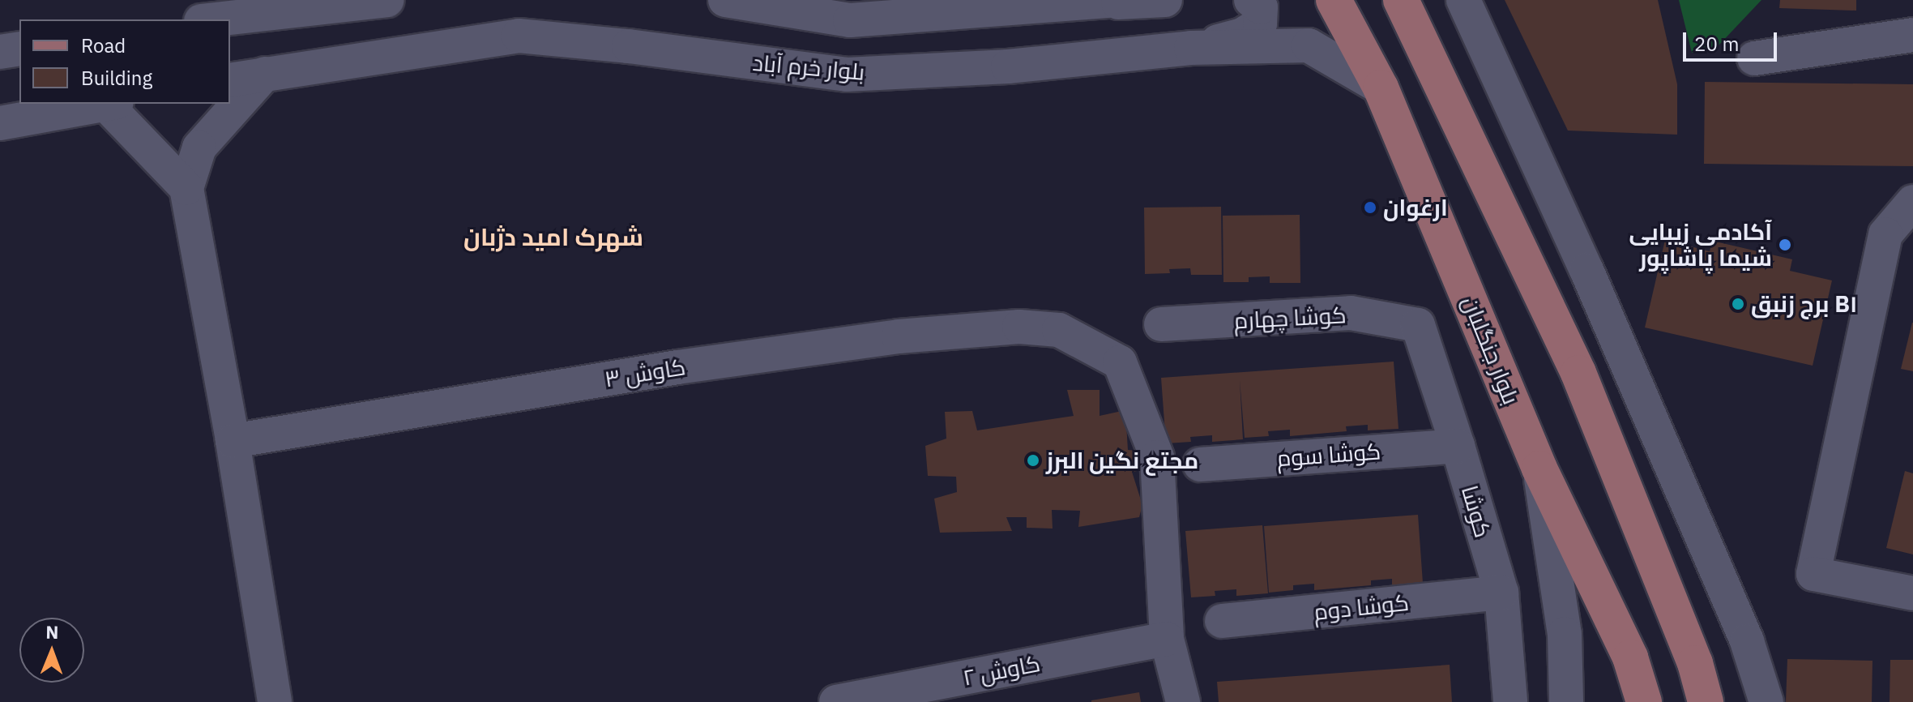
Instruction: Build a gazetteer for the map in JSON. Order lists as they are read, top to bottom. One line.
{"streets":{"main road":["بلوار جنگلبان"],"street":["بلوار خرم آباد","کوشا چهارم","کاوش ۳","کوشا سوم","کوشا","کوشا دوم","کاوش ۲"]},"crossings":[["بلوار خرم آباد","بلوار جنگلبان"],["کوشا چهارم","کوشا"],["کاوش ۳","کاوش ۲"],["کوشا سوم","کوشا"],["کوشا","کوشا دوم"]],"districts":["شهرک امید دژبان"],"places":["ارغوان","آکادمی زیبایی شیما پاشاپور","برج زنبق B۱","مجتع نگین البرز"],"legend":["Road","Building"],"scale_bar":"20 m","north":"top"}
